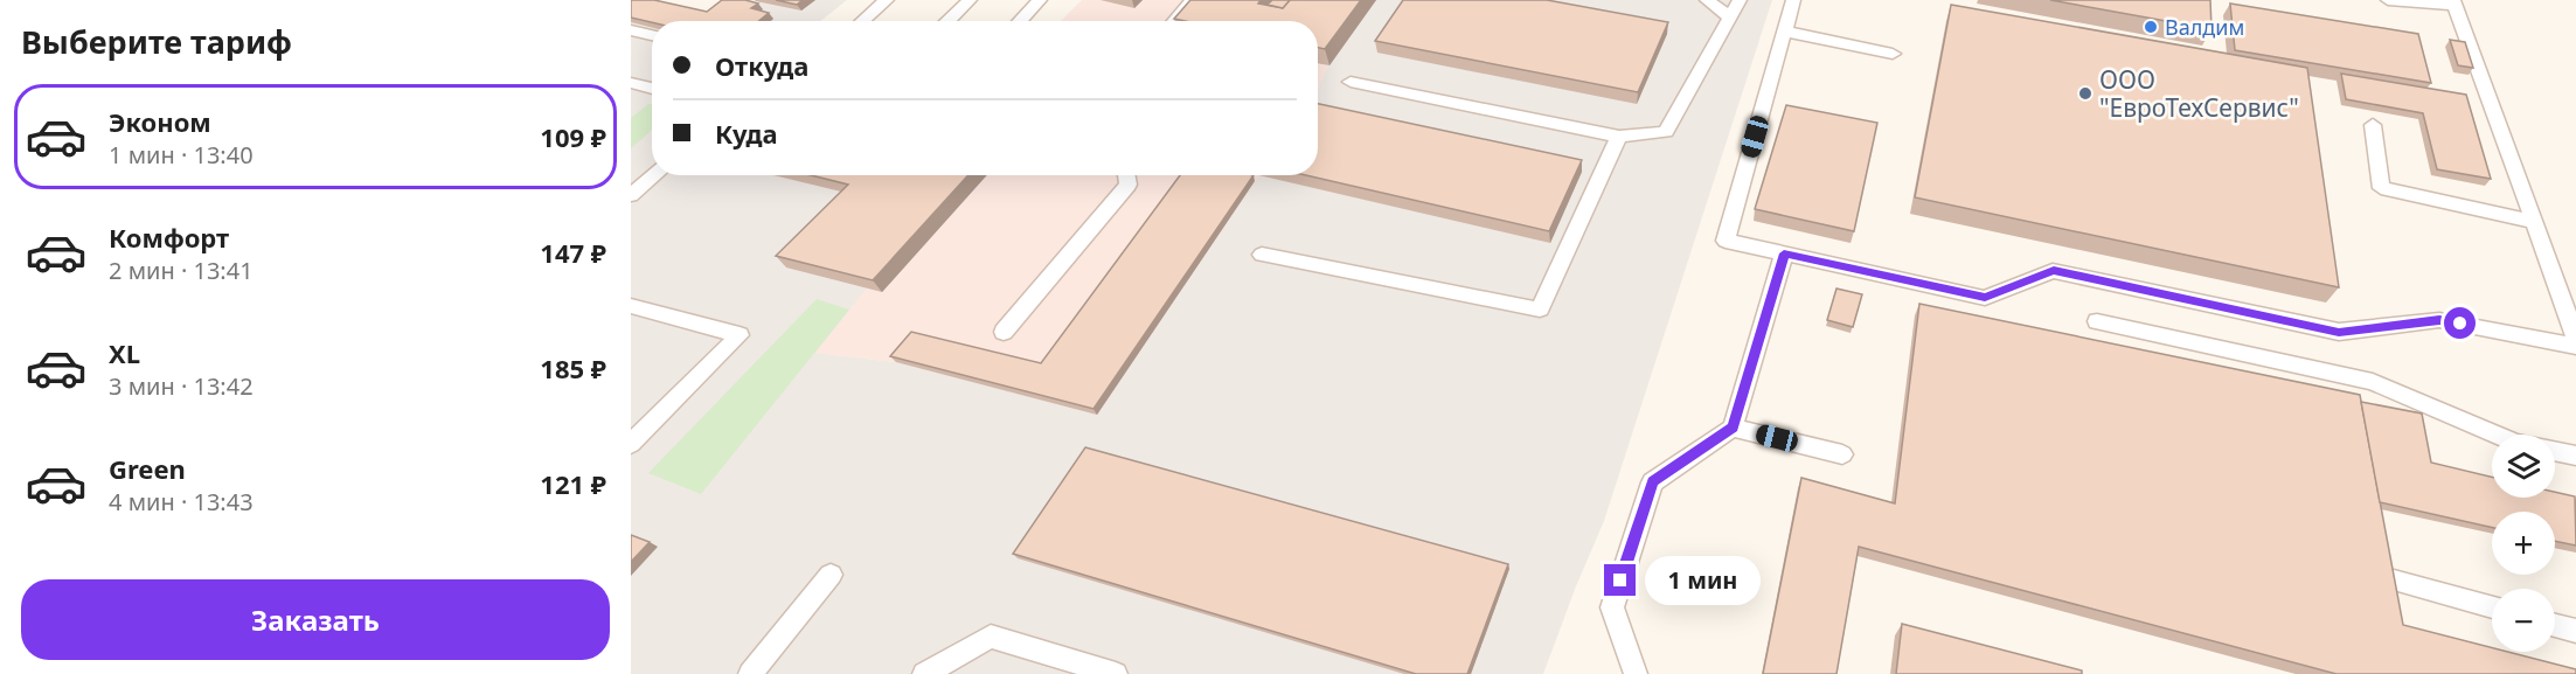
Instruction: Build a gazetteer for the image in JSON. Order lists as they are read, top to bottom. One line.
{"places":["Валдим","ООО \"ЕвроТехСервис\""],"page":{"heading":"Выберите тариф","banner":["Откуда","Куда"],"list":[{"name":"Эконом","note":"1 мин · 13:40","value":"109 ₽"},{"name":"Комфорт","note":"2 мин · 13:41","value":"147 ₽"},{"name":"XL","note":"3 мин · 13:42","value":"185 ₽"},{"name":"Green","note":"4 мин · 13:43","value":"121 ₽"}],"map_buttons":["+","−"],"bubble":"1 мин","buttons":"Заказать"}}
